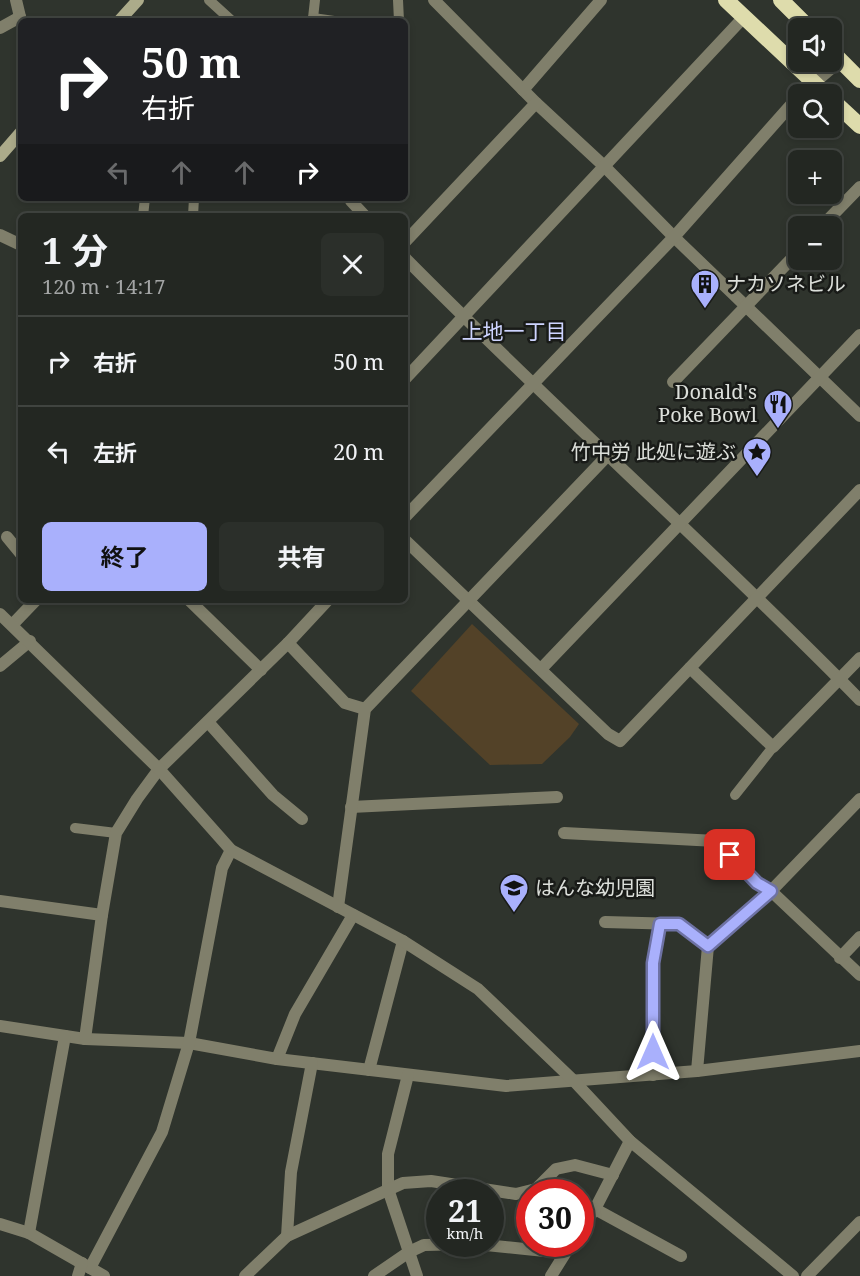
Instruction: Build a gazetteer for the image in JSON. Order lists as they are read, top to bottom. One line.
{"districts":["上地一丁目"],"places":{"building":["ナカソネビル"],"restaurant":["Donald's Poke Bowl"],"place":["竹中労 此処に遊ぶ"],"school or university":["はんな幼児園"]},"page":{"map_buttons":["+","−"],"turn":["50 m","右折"],"heading":["1 分","120 m · 14:17"],"list":[{"name":"右折","value":"50 m"},{"name":"左折","value":"20 m"}],"buttons":["終了","共有"],"speed":"21 km/h","limit":"30"}}
